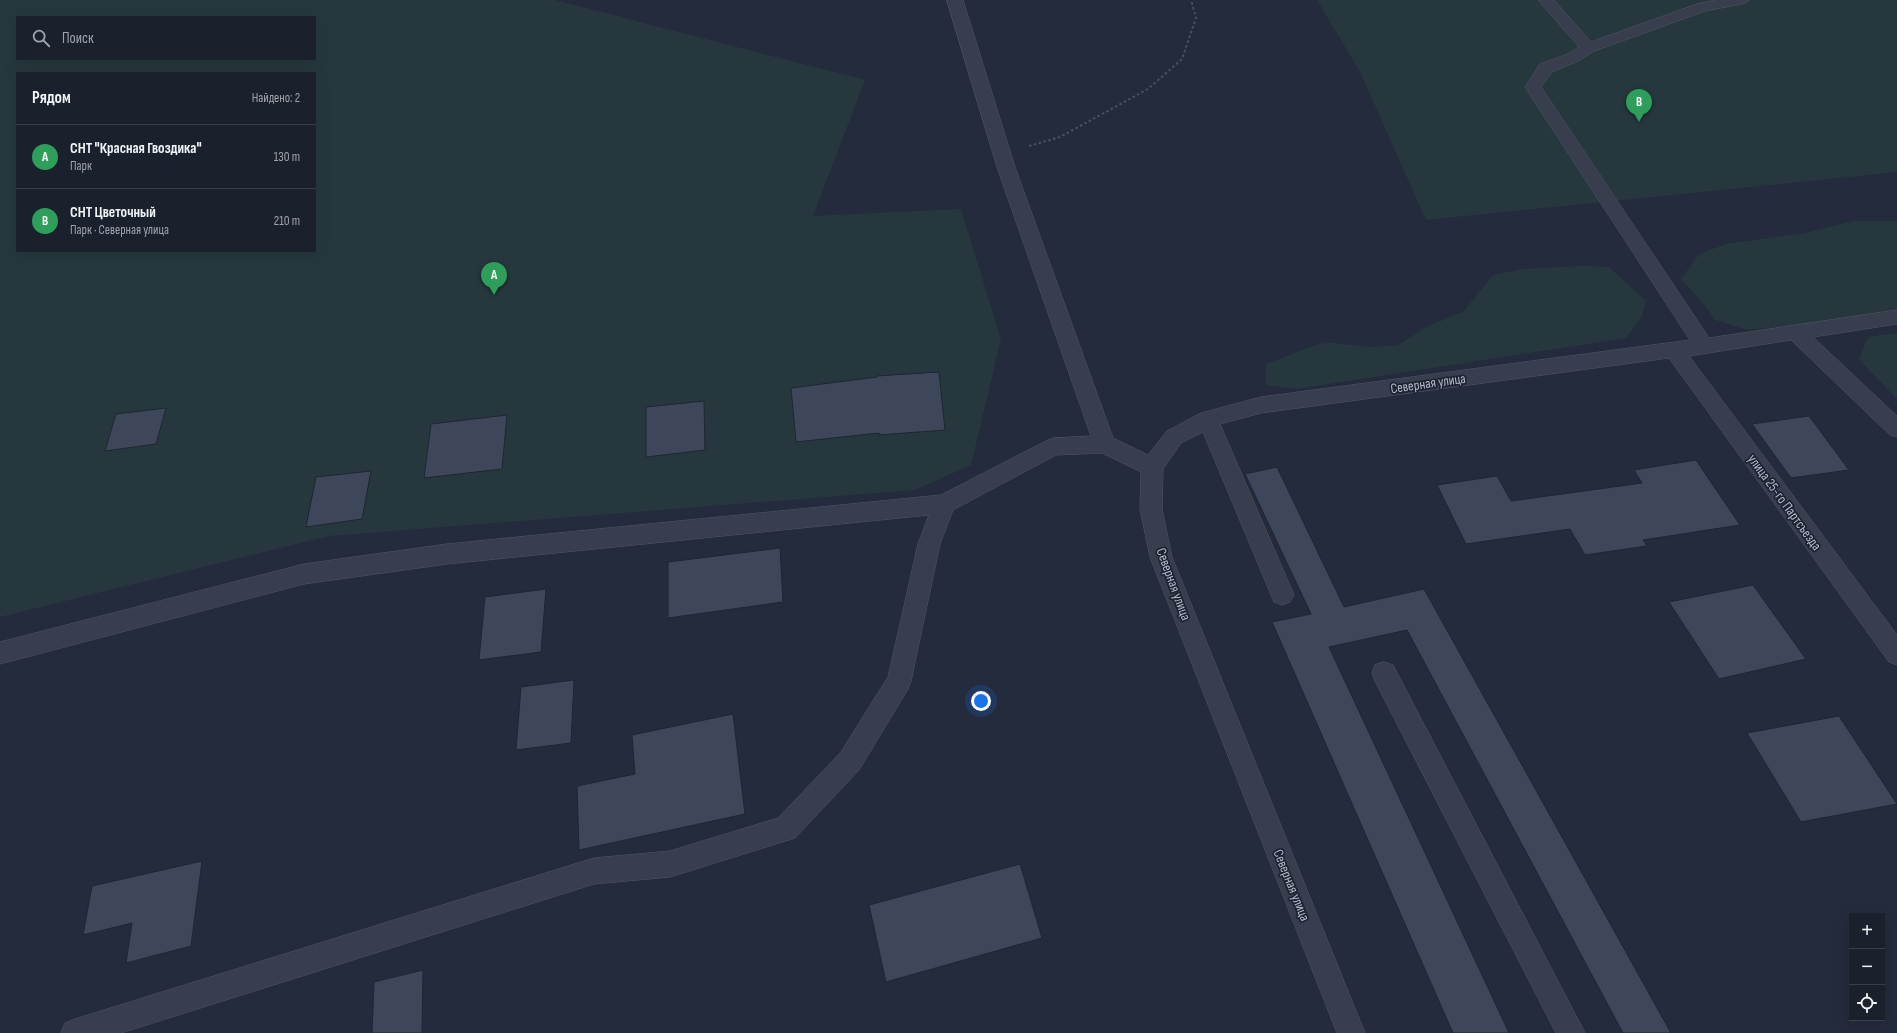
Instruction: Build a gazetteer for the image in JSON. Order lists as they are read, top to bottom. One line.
{"streets":{"street":["Северная улица","улица 25-го Партсъезда"]},"crossings":[["Северная улица","улица 25-го Партсъезда"]],"page":{"search":"Поиск","heading":["Рядом","Найдено: 2"],"pins":["B","A"],"list":[{"mark":"A","name":"СНТ \"Красная Гвоздика\"","note":"Парк","value":"130 m"},{"mark":"B","name":"СНТ Цветочный","note":"Парк · Северная улица","value":"210 m"}],"map_buttons":["+","−"]}}
